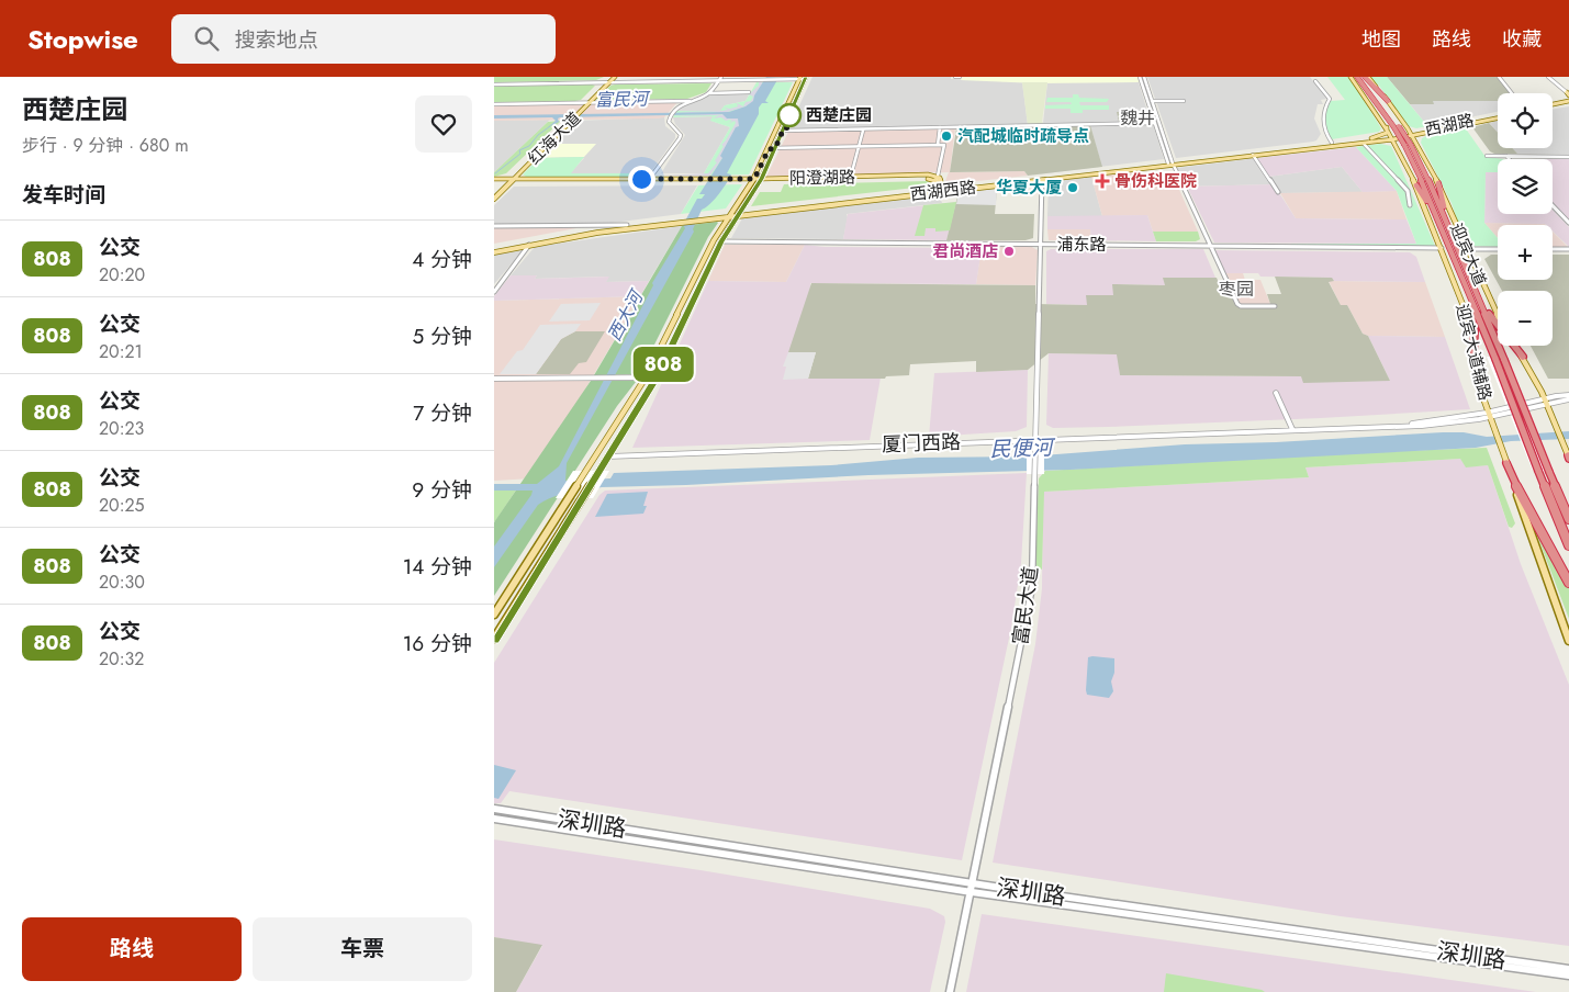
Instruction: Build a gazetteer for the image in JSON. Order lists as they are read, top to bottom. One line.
{"streets":{"highway":["迎宾大道"],"main road":["西湖路","红海大道","阳澄湖路","西湖西路","迎宾大道辅路"],"street":["浦东路","厦门西路","富民大道","深圳路"]},"crossings":[["西湖路","西湖西路"],["西湖路","迎宾大道辅路"],["红海大道","阳澄湖路"],["西湖西路","迎宾大道辅路"],["西湖西路","富民大道"],["浦东路","迎宾大道辅路"],["浦东路","富民大道"],["迎宾大道","迎宾大道辅路"],["迎宾大道辅路","厦门西路"],["厦门西路","富民大道"],["富民大道","深圳路"]],"districts":["魏井","枣园"],"water":["富民河","西大河","民便河"],"places":{"other":["西楚庄园","汽配城临时疏导点","华夏大厦","君尚酒店"],"health":["骨伤科医院"]},"lines":["bus line 808"],"page":{"header":"Stopwise","search":"搜索地点","nav":["地图","路线","收藏"],"heading":[["西楚庄园","步行 · 9 分钟 · 680 m"],"发车时间"],"on_map":"808","map_buttons":["+","−"],"list":[{"mark":"808","name":"公交","note":"20:20","value":"4 分钟"},{"mark":"808","name":"公交","note":"20:21","value":"5 分钟"},{"mark":"808","name":"公交","note":"20:23","value":"7 分钟"},{"mark":"808","name":"公交","note":"20:25","value":"9 分钟"},{"mark":"808","name":"公交","note":"20:30","value":"14 分钟"},{"mark":"808","name":"公交","note":"20:32","value":"16 分钟"}],"buttons":["路线","车票"]}}
